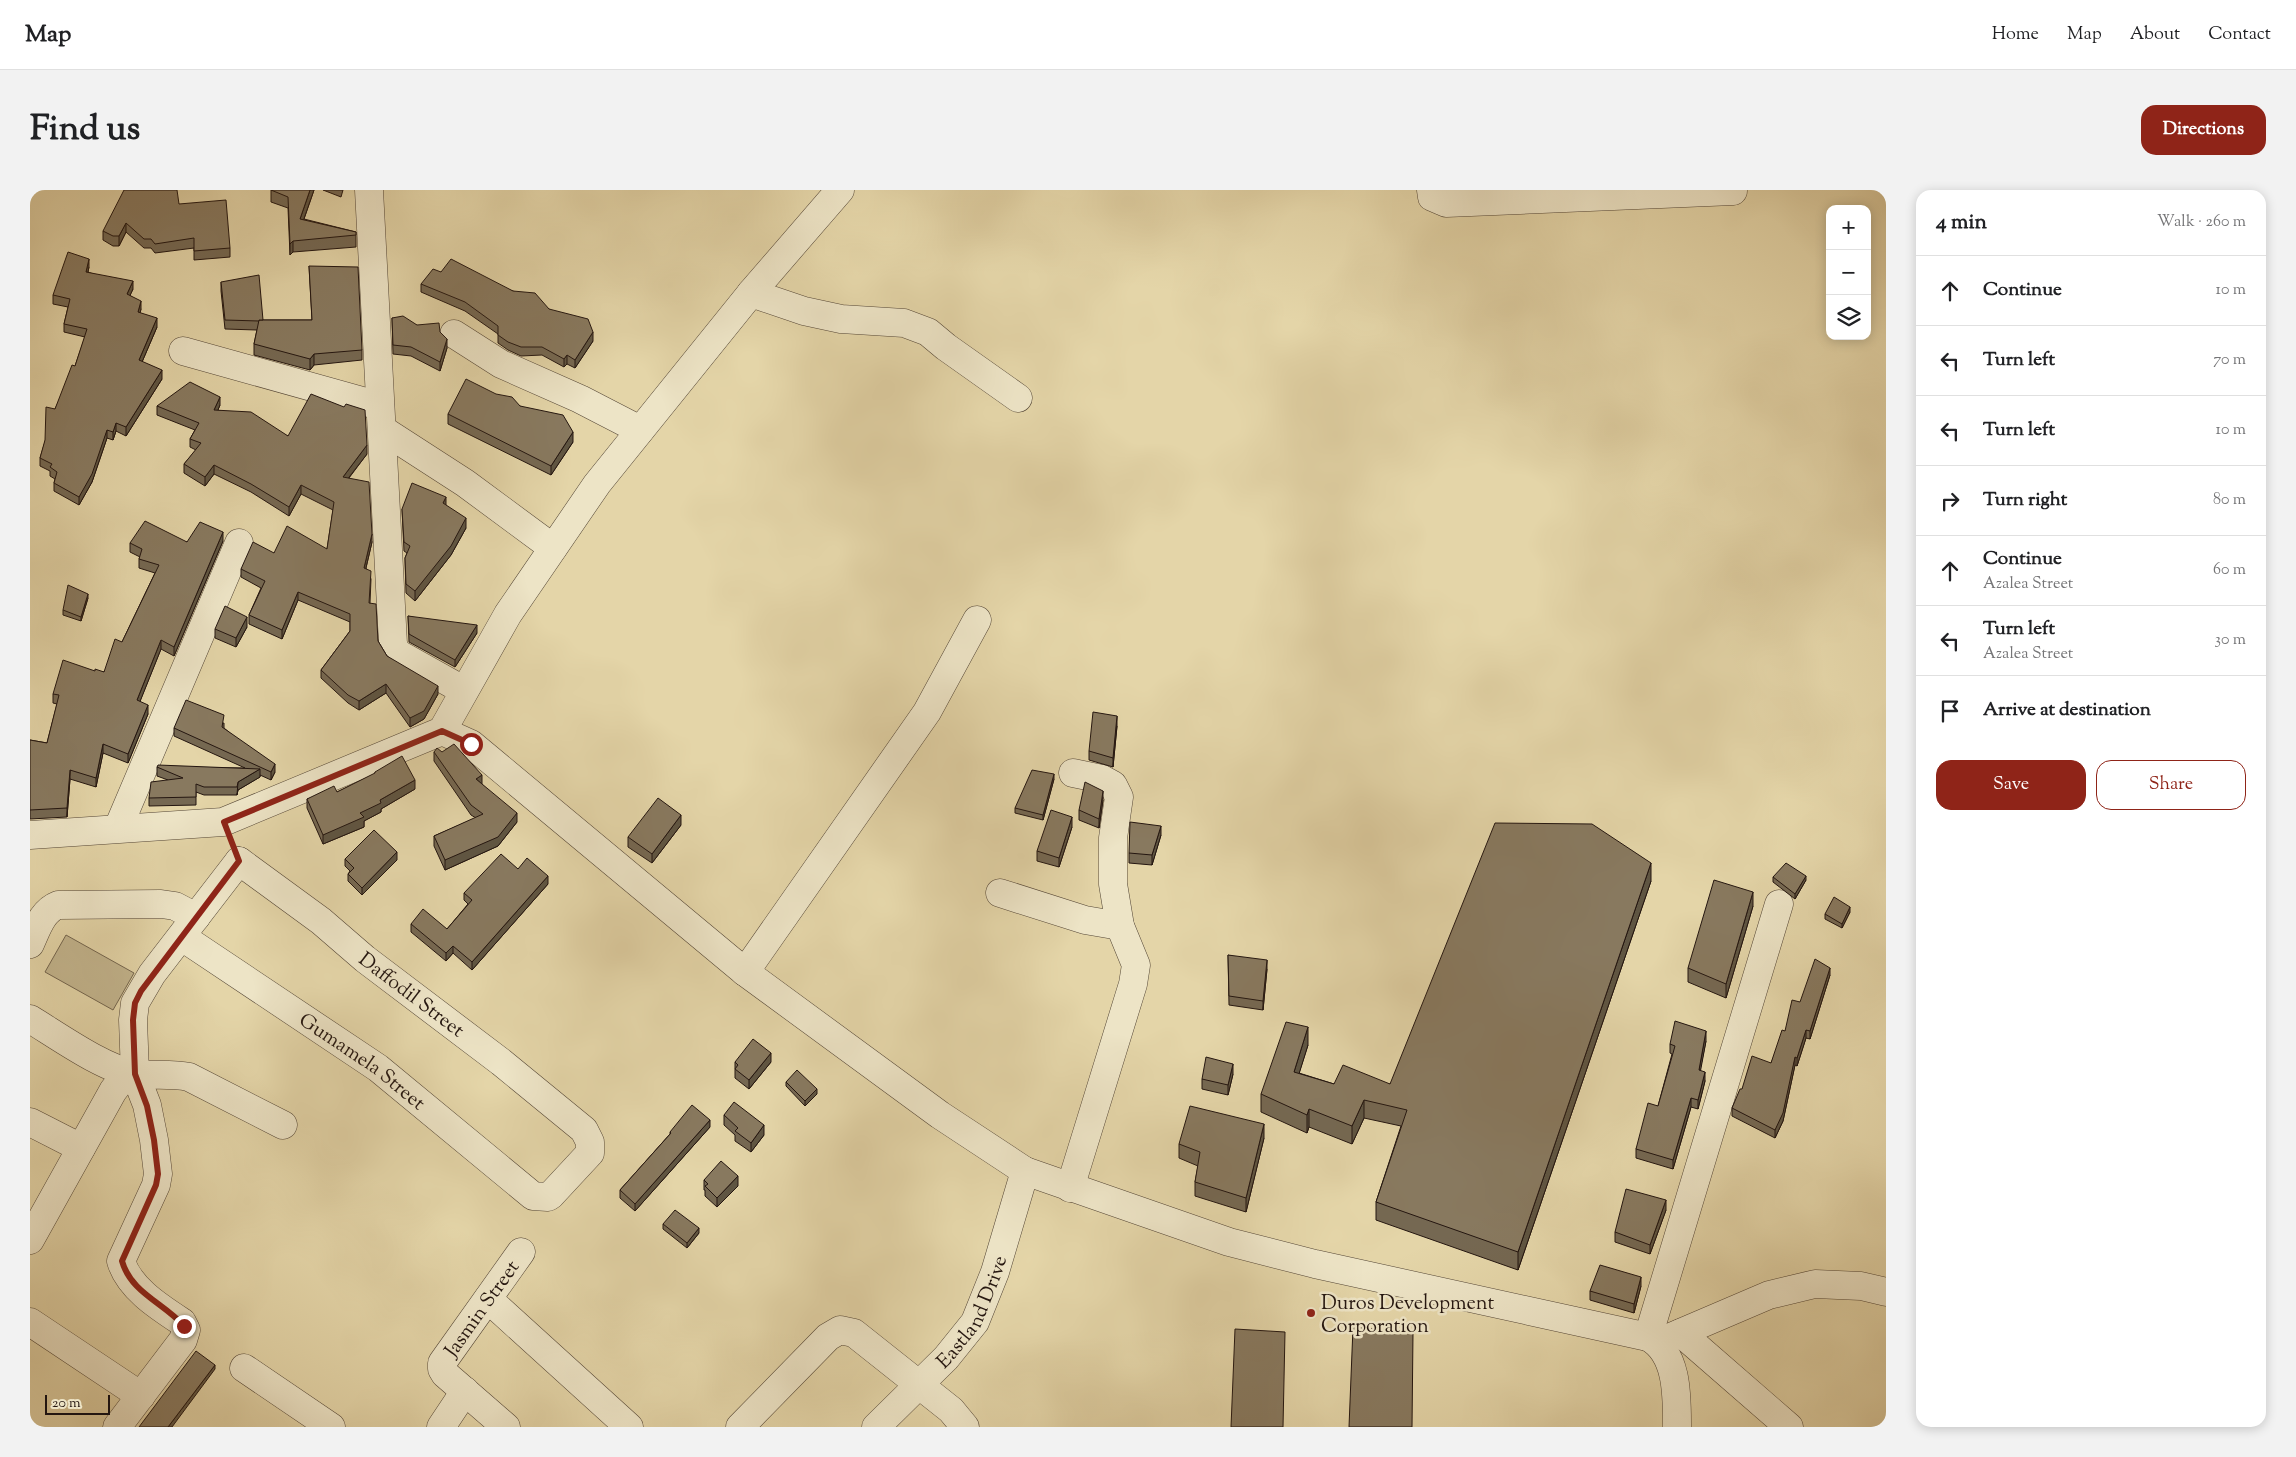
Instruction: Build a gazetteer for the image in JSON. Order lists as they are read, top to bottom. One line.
{"streets":{"street":["Daffodil Street","Gumamela Street","Jasmin Street","Eastland Drive"]},"crossings":[["Daffodil Street","Gumamela Street"]],"places":["Duros Development Corporation"],"scale_bar":"20 m","page":{"header":"Map","nav":["Home","Map","About","Contact"],"title":"Find us","buttons":["Directions",["Save","Share"]],"heading":["4 min","Walk · 260 m"],"map_buttons":["+","−"],"list":[["Continue","10 m"],["Turn left","70 m"],["Turn left","10 m"],["Turn right","80 m"],["Continue","Azalea Street","60 m"],["Turn left","Azalea Street","30 m"],"Arrive at destination"],"scale":"20 m"}}
